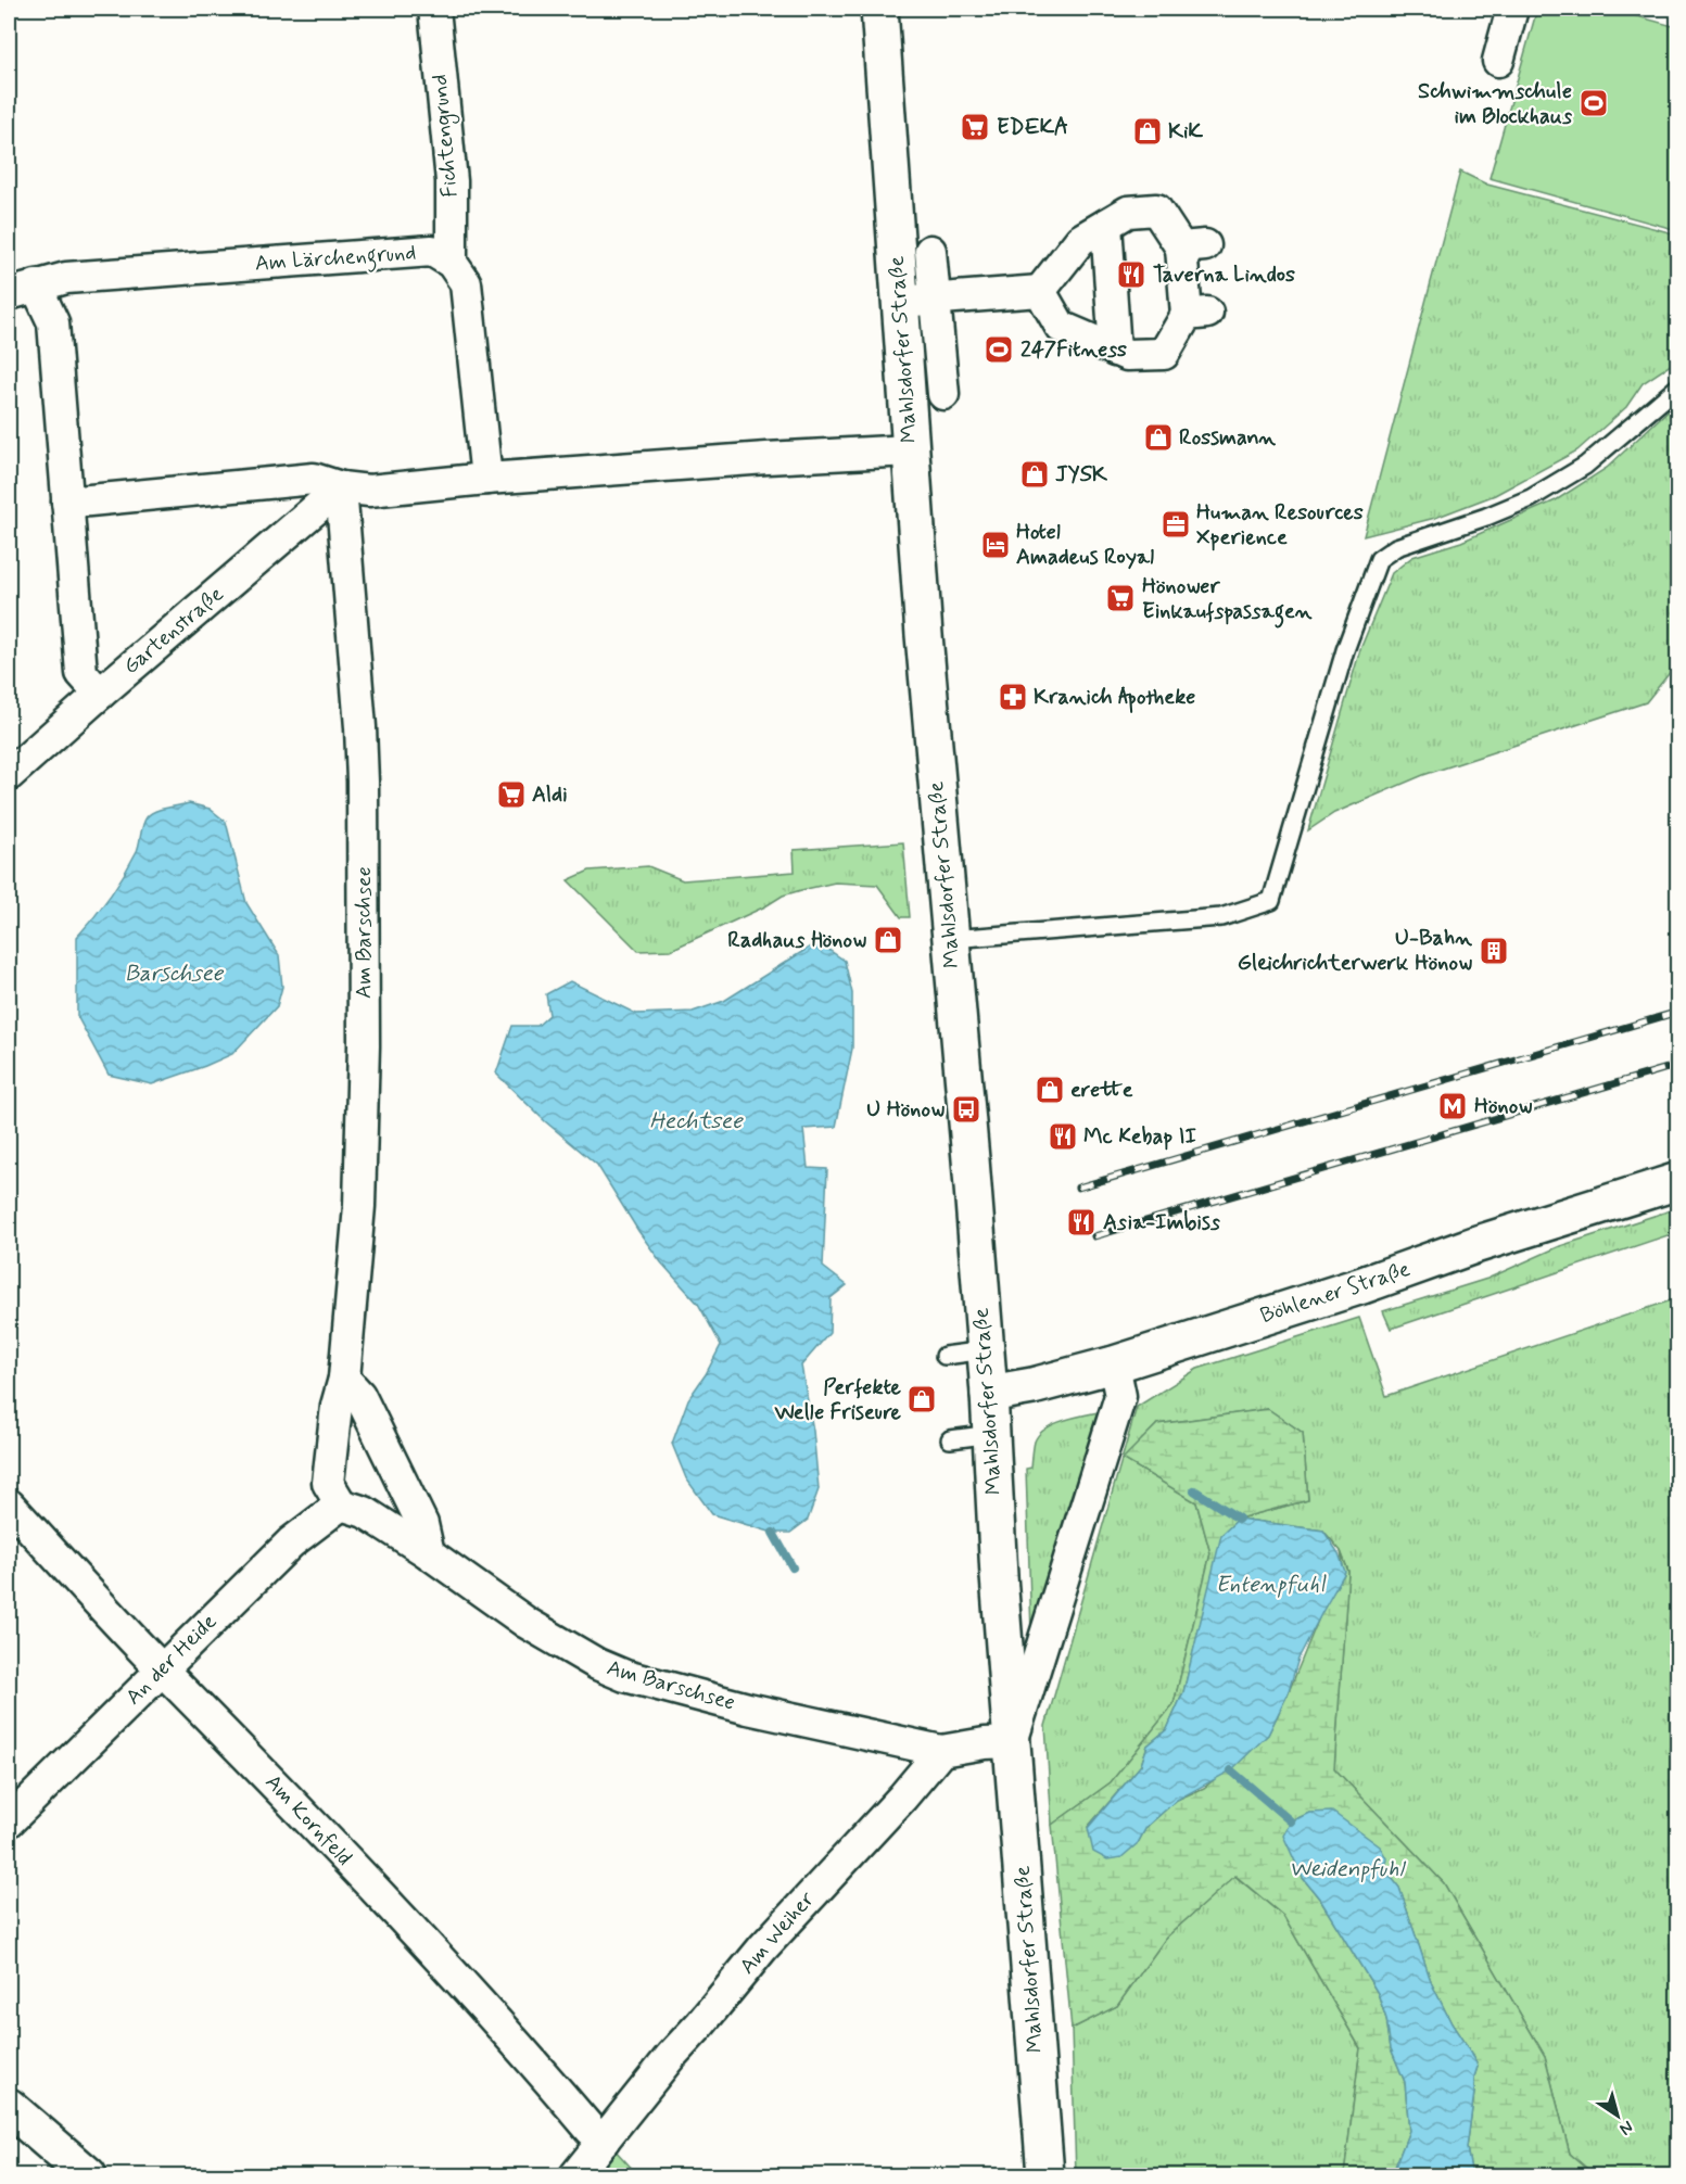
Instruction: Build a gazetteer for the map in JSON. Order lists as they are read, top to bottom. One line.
{"streets":{"main road":["Mahlsdorfer Straße","Böhlener Straße"],"street":["Fichtengrund","Am Lärchengrund","Gartenstraße","Am Barschsee","An der Heide","Am Kornfeld","Am Weiher"]},"crossings":[["Fichtengrund","Am Lärchengrund"],["Am Lärchengrund","Gartenstraße"],["Mahlsdorfer Straße","Böhlener Straße"],["Gartenstraße","Am Barschsee"],["Am Barschsee","An der Heide"],["Am Barschsee","Am Weiher"],["An der Heide","Am Kornfeld"],["Am Kornfeld","Am Weiher"]],"water":["Barschsee","Hechtsee","Entenpfuhl","Weidenpfuhl"],"places":{"sports":["Schwimmschule im Blockhaus","247Fitness"],"supermarket":["EDEKA","Hönower Einkaufspassagen","Aldi"],"shop":["KiK","Rossmann","JYSK","Radhaus Hönow","erette","Perfekte Welle Friseure"],"restaurant":["Taverna Lindos","Mc Kebap II","Asia-Imbiss"],"office":["Human Resources Xperience"],"hotel":["Hotel Amadeus Royal"],"pharmacy":["Kranich Apotheke"],"building":["U-Bahn Gleichrichterwerk Hönow"],"metro station":["Hönow"],"bus stop":["U Hönow"]},"north":"bottom right"}
